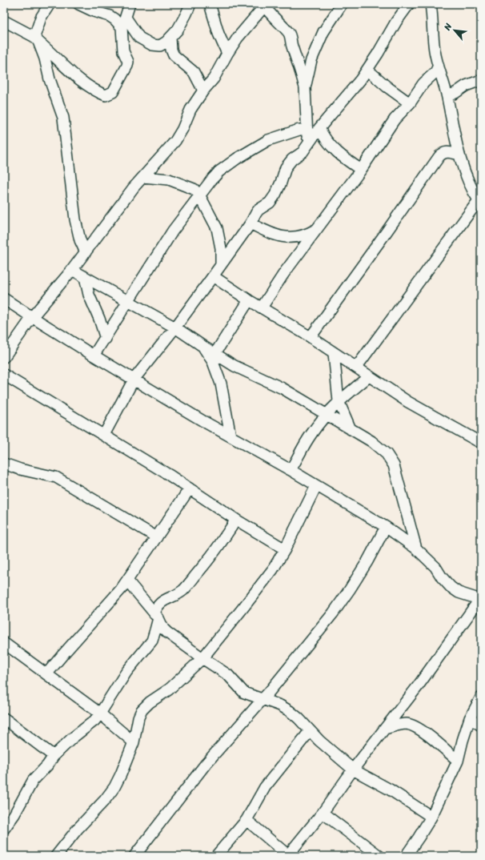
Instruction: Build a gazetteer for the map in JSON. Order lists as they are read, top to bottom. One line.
{"north":"top left"}
